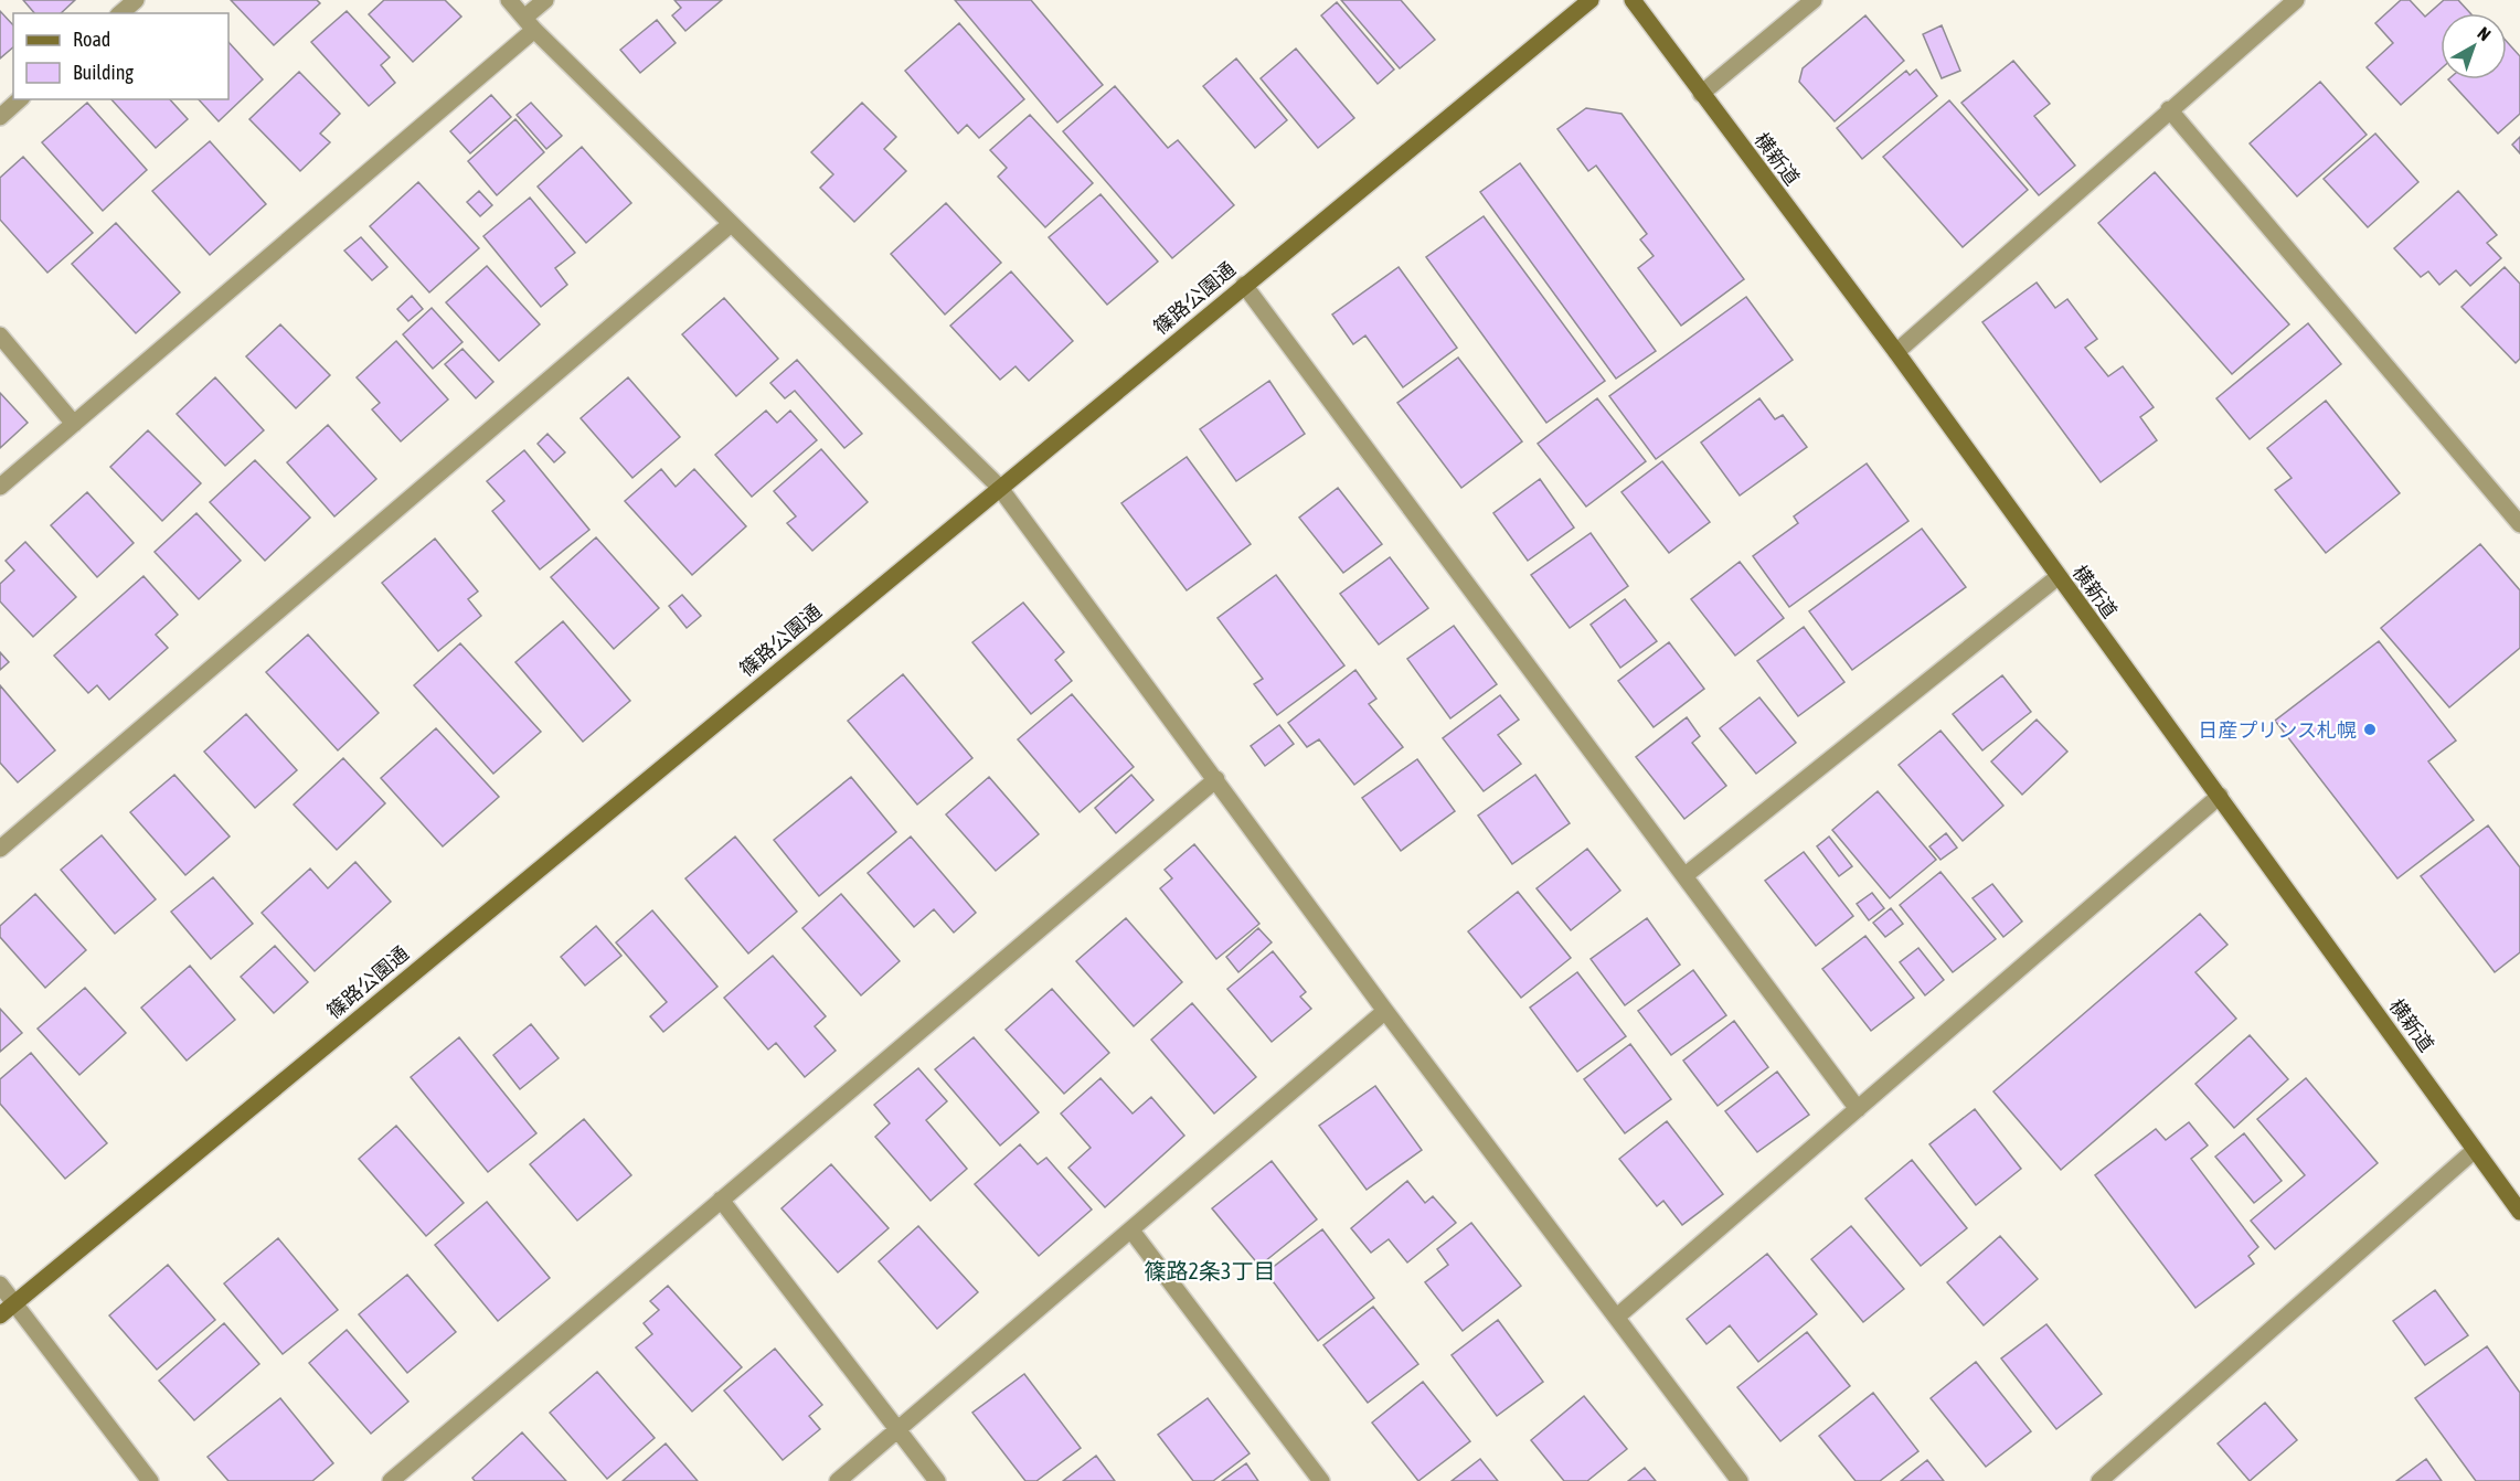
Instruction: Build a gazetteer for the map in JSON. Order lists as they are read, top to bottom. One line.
{"streets":{"street":["横新道","篠路公園通"]},"districts":["篠路2条3丁目"],"places":["日産プリンス札幌"],"legend":["Road","Building"],"north":"top right"}
